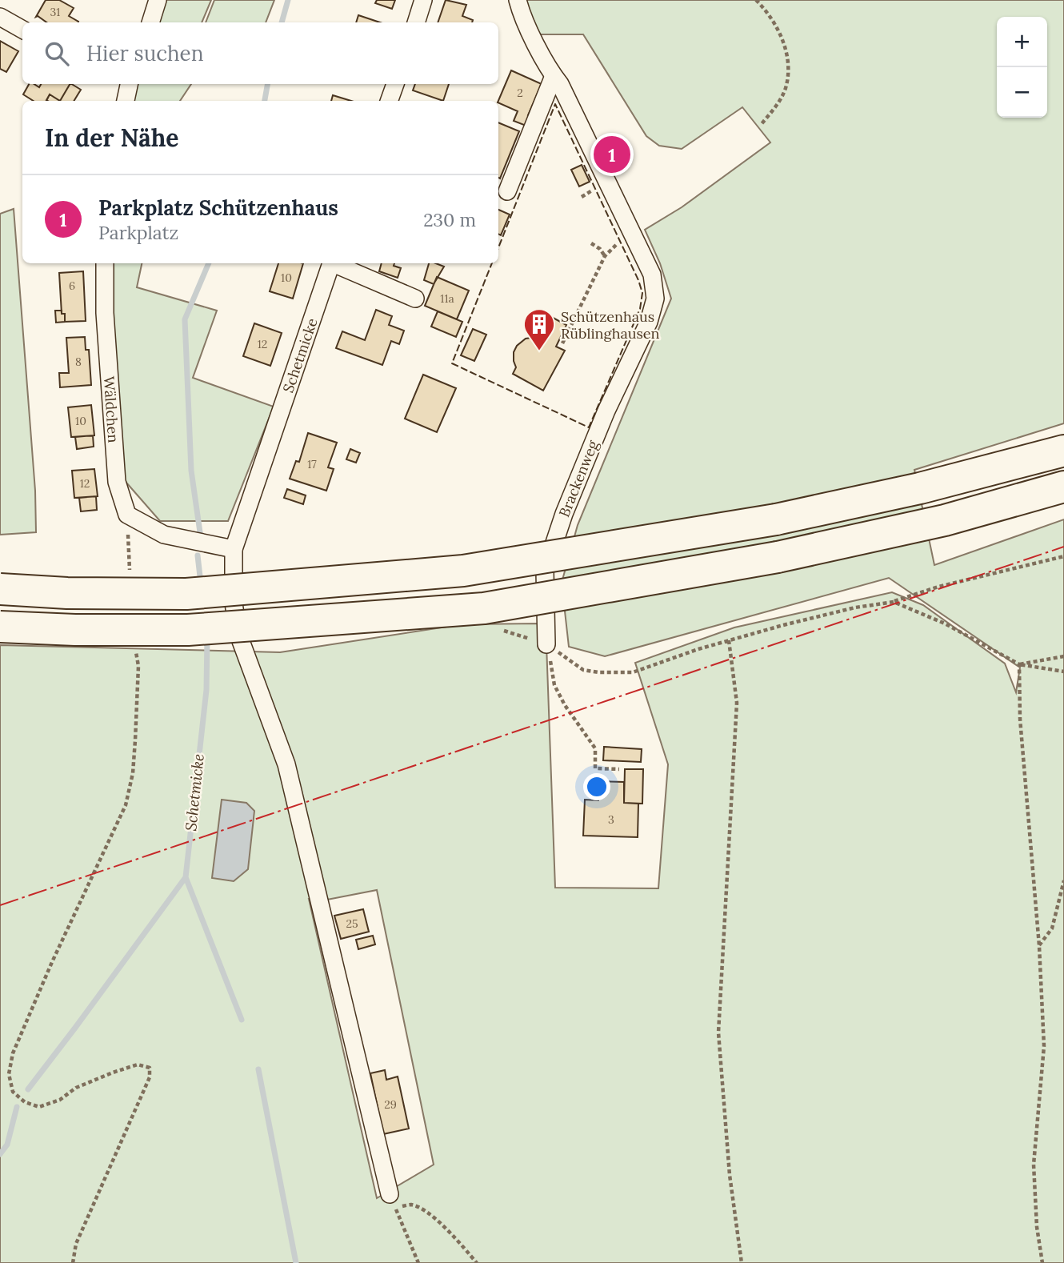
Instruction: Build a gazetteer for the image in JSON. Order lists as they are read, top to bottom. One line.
{"streets":{"street":["Schetmicke","Wäldchen","Brackenweg"]},"water":["Schetmicke"],"places":{"building":["Schützenhaus Rüblinghausen"]},"house_numbers":["31","2","10","6","11a","12","8","10","17","12","3","25","29"],"page":{"map_buttons":["+","−"],"search":"Hier suchen","heading":"In der Nähe","pins":"1","list":[{"mark":"1","name":"Parkplatz Schützenhaus","note":"Parkplatz","value":"230 m"}]}}
